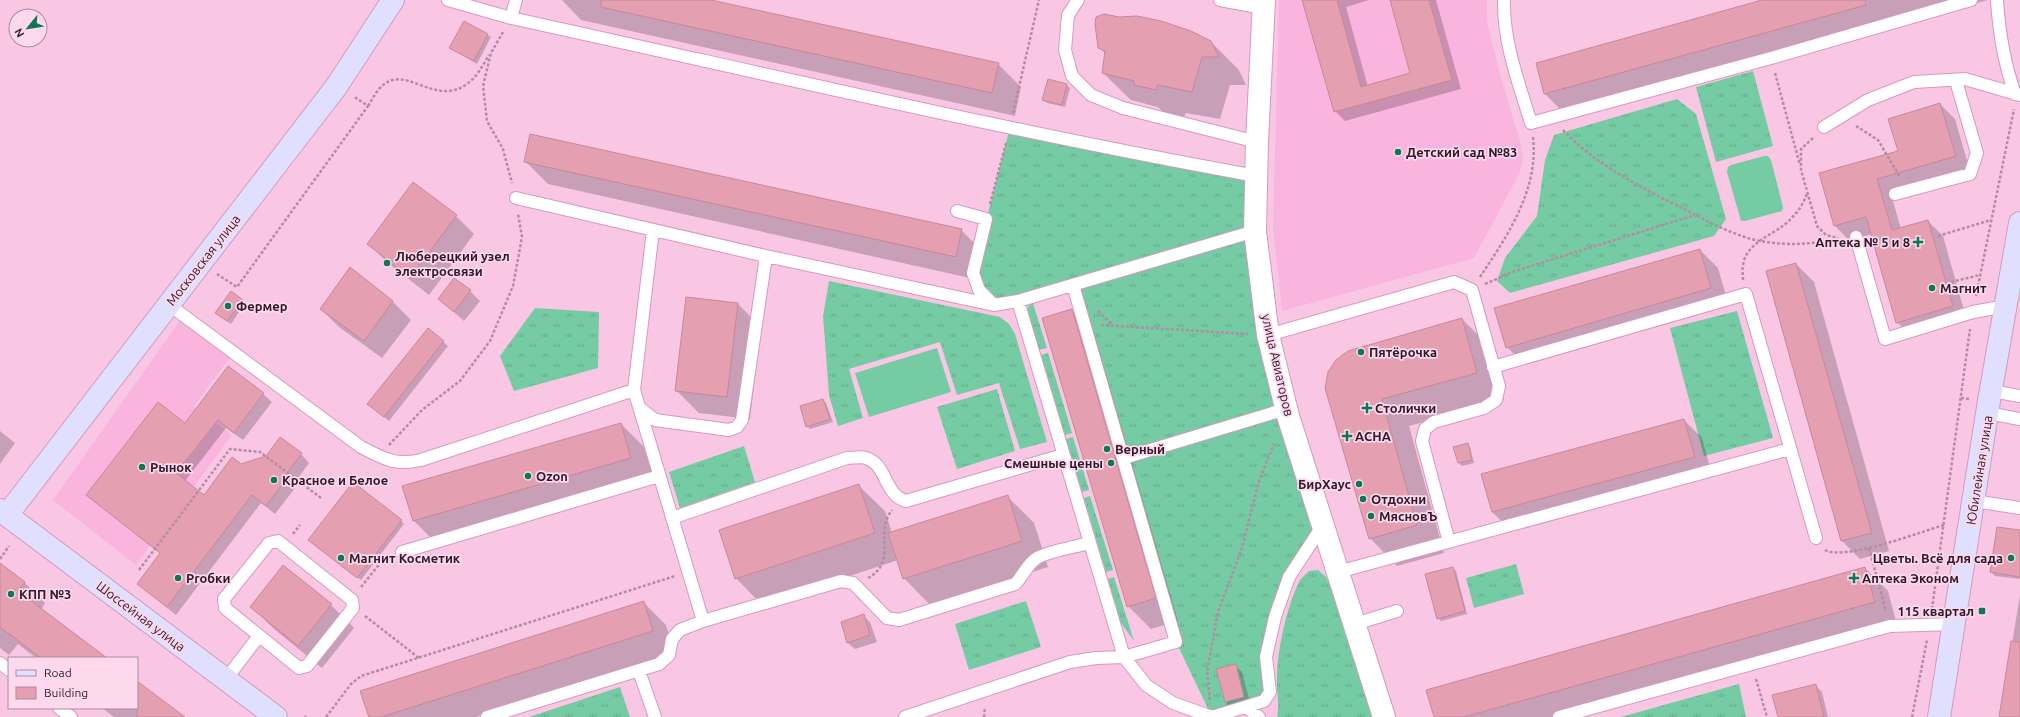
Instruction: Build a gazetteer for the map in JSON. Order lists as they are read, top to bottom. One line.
{"streets":{"street":["Московская улица","улица Авиаторов","Юбилейная улица","Шоссейная улица"]},"crossings":[["Московская улица","Шоссейная улица"]],"places":{"other":["Детский сад №83","Люберецкий узел электросвязи","Магнит","Фермер","Пятёрочка","Верный","Смешные цены","Рынок","Ozon","Красное и Белое","БирХаус","Отдохни","МясновЪ","Магнит Косметик","Цветы. Всё для сада","Proбки","КПП №3"],"health":["Аптека № 5 и 8","Столички","АСНА","Аптека Эконом"],"transit":["115 квартал"]},"legend":["Road","Building"],"north":"bottom left"}
